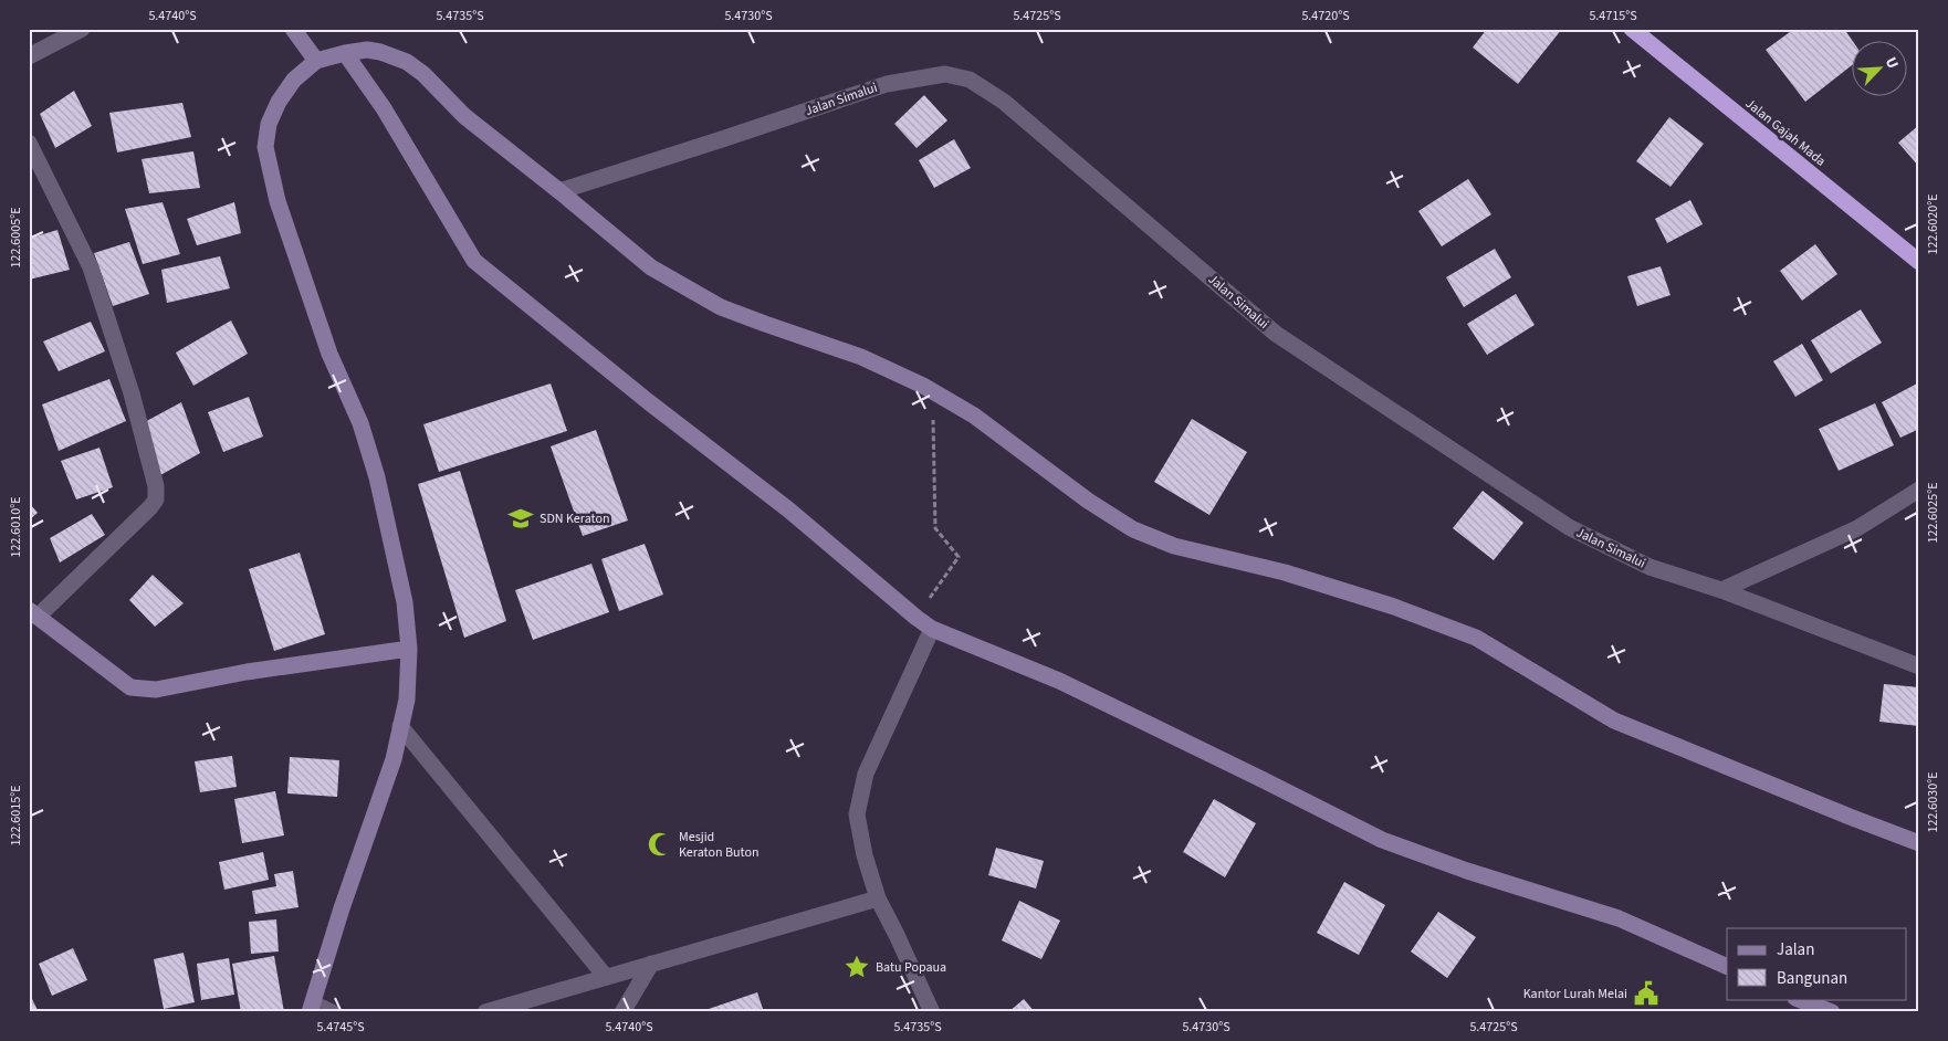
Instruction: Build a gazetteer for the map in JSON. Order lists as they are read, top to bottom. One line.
{"streets":{"highway":["Jalan Gajah Mada"],"street":["Jalan Simalui"]},"places":{"school or university":["SDN Keraton"],"mosque":["Mesjid Keraton Buton"],"place":["Batu Popaua"],"public building":["Kantor Lurah Melai"]},"legend":["Jalan","Bangunan"],"north":"top right","coordinates":["5.4740°S","5.4735°S","5.4730°S","5.4725°S","5.4720°S","5.4715°S","122.6020°E","122.6005°E","122.6025°E","122.6010°E","122.6030°E","122.6015°E","5.4745°S"]}
